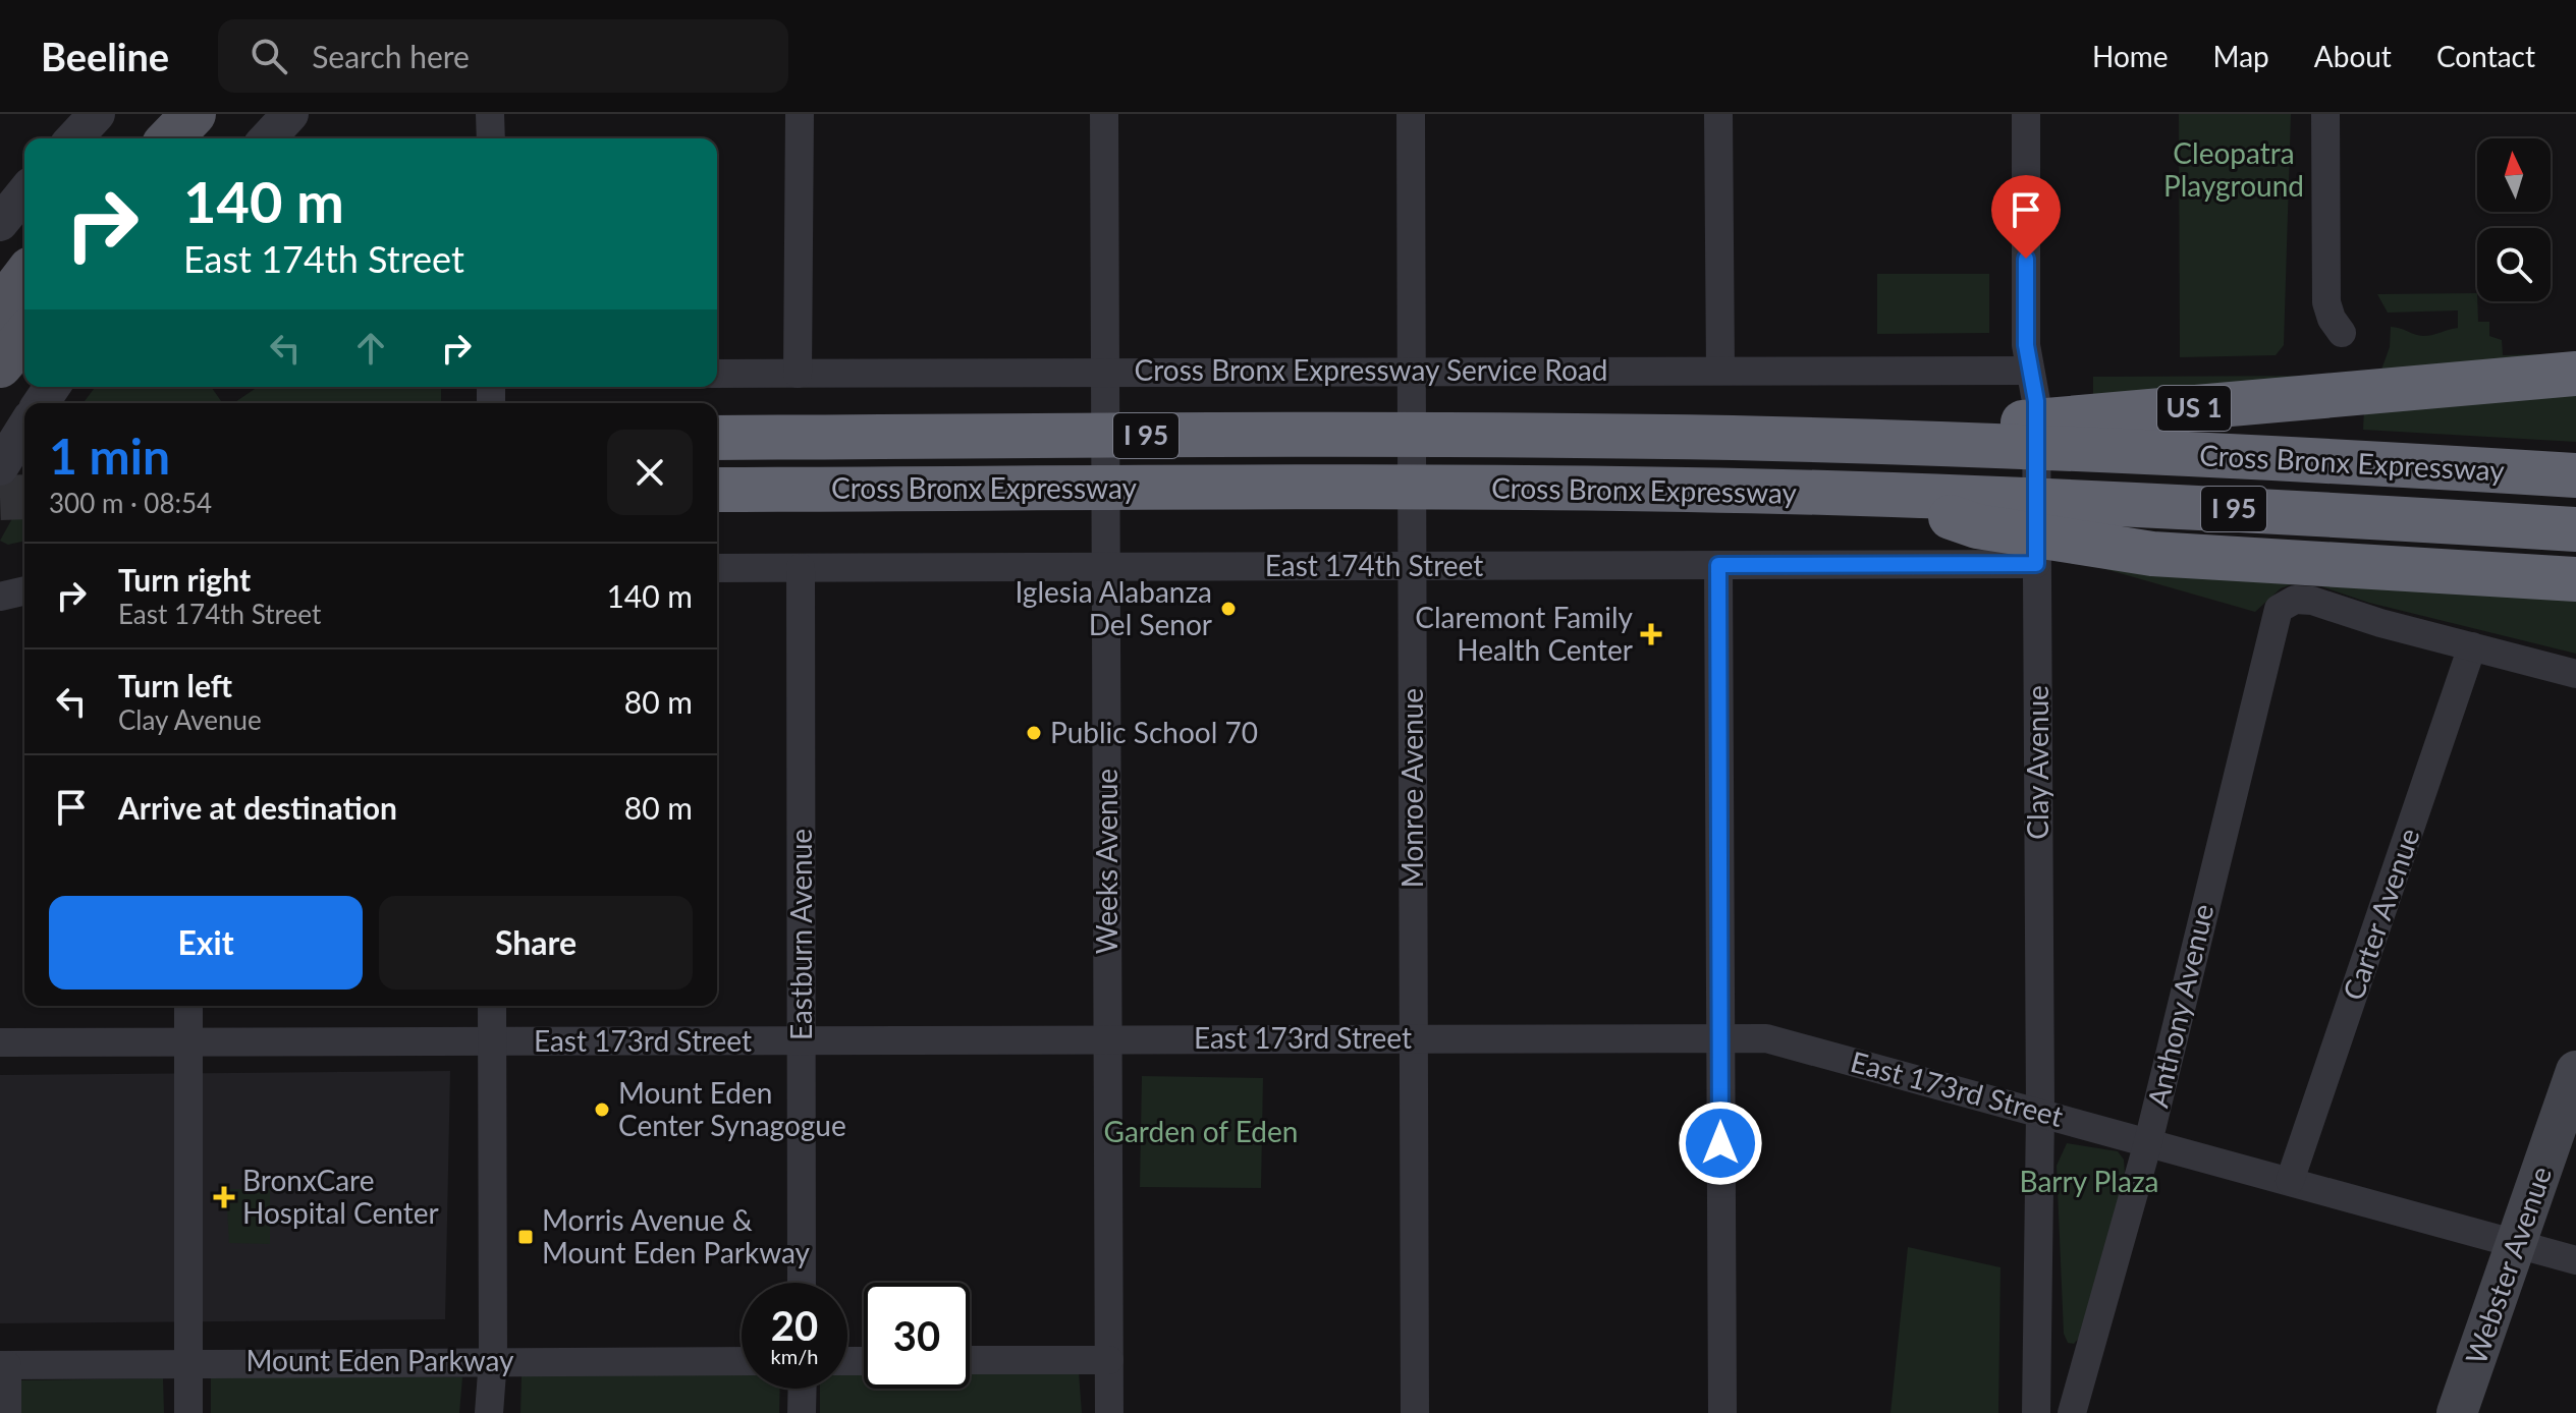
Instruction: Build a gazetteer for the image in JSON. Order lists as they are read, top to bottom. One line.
{"streets":{"highway":["US 1","I 95","Cross Bronx Expressway"],"main road":["Webster Avenue"],"street":["Cross Bronx Expressway Service Road","East 174th Street","Clay Avenue","Monroe Avenue","Weeks Avenue","Carter Avenue","Eastburn Avenue","Anthony Avenue","East 173rd Street","Mount Eden Parkway"]},"crossings":[["Cross Bronx Expressway Service Road","Clay Avenue"],["Cross Bronx Expressway Service Road","Monroe Avenue"],["Cross Bronx Expressway Service Road","Weeks Avenue"],["US 1","Cross Bronx Expressway"],["East 174th Street","Clay Avenue"],["East 174th Street","Monroe Avenue"],["East 174th Street","Weeks Avenue"],["East 174th Street","Eastburn Avenue"],["Clay Avenue","East 173rd Street"],["Monroe Avenue","East 173rd Street"],["Weeks Avenue","East 173rd Street"],["Carter Avenue","Anthony Avenue"],["Carter Avenue","East 173rd Street"],["Eastburn Avenue","East 173rd Street"],["Anthony Avenue","East 173rd Street"],["East 173rd Street","Webster Avenue"]],"parks":["Cleopatra Playground","Garden of Eden","Barry Plaza"],"places":{"other":["Iglesia Alabanza Del Senor","Public School 70","Mount Eden Center Synagogue"],"health":["Claremont Family Health Center","BronxCare Hospital Center"],"transit":["Morris Avenue & Mount Eden Parkway"]},"north":"top","page":{"header":"Beeline","search":"Search here","nav":["Home","Map","About","Contact"],"turn":["140 m","East 174th Street"],"heading":["1 min","300 m · 08:54"],"list":[{"name":"Turn right","note":"East 174th Street","value":"140 m"},{"name":"Turn left","note":"Clay Avenue","value":"80 m"},{"name":"Arrive at destination","value":"80 m"}],"buttons":["Exit","Share"],"speed":"20 km/h","limit":"30"}}
